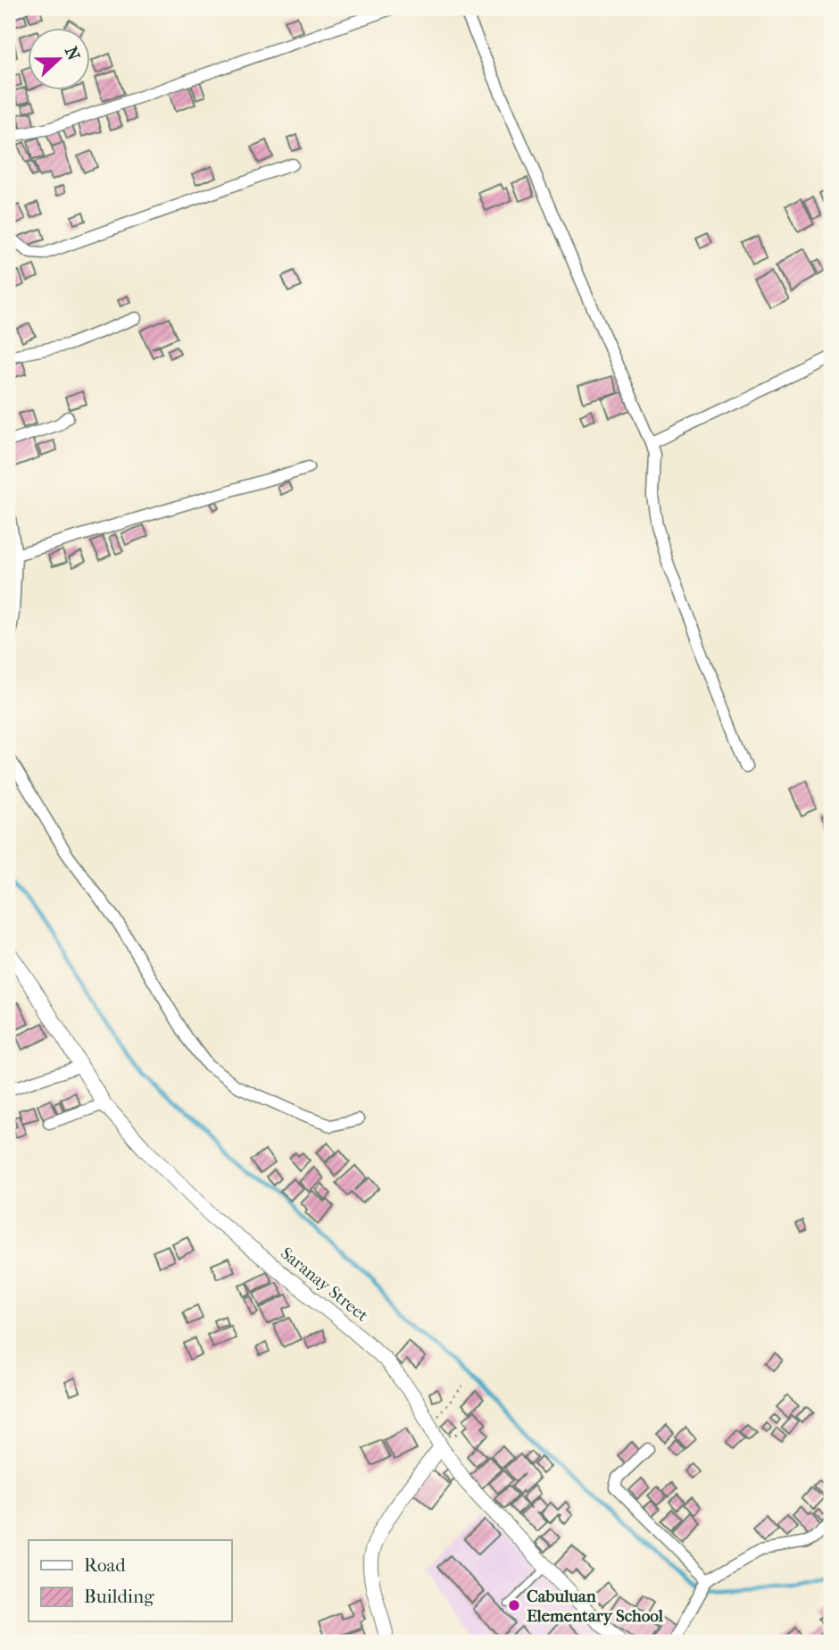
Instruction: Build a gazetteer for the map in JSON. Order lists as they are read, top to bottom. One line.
{"streets":{"street":["Saranay Street"]},"places":["Cabuluan Elementary School"],"legend":["Road","Building"],"north":"right"}
